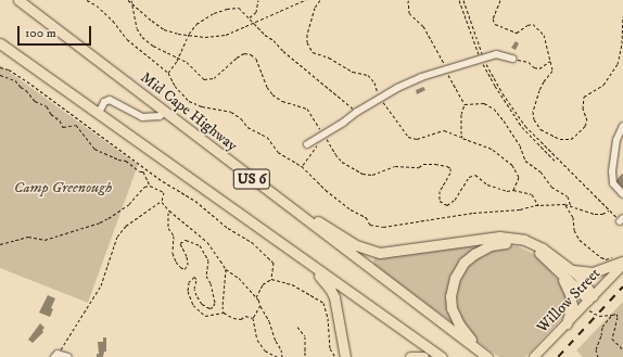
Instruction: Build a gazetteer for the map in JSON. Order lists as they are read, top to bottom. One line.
{"streets":{"highway":["Mid Cape Highway","US 6"],"main road":["Willow Street"]},"parks":["Camp Greenough"],"scale_bar":"100 m"}
